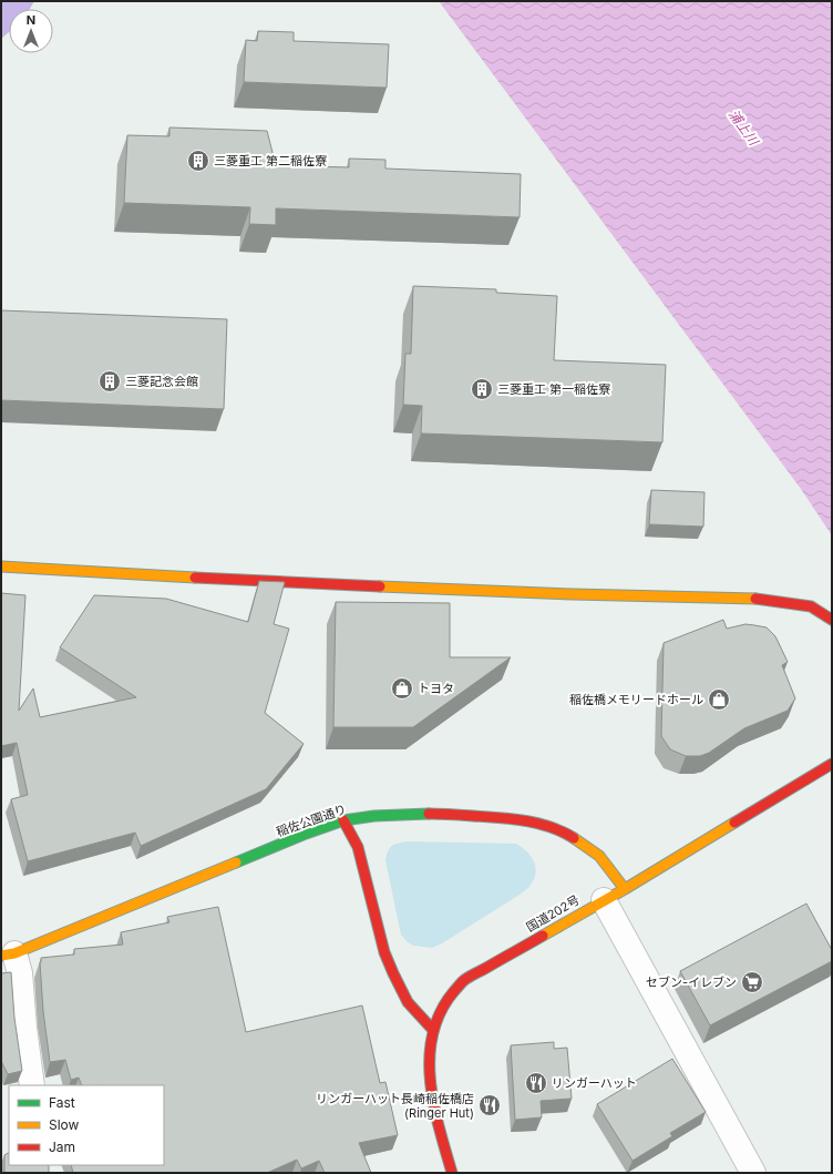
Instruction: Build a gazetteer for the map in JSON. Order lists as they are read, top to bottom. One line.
{"streets":{"main road":["稲佐公園通り","国道202号"]},"crossings":[["稲佐公園通り","国道202号"]],"water":["浦上川"],"places":{"building":["三菱重工 第二稲佐寮","三菱記念会館","三菱重工 第一稲佐寮"],"shop":["トヨタ","稲佐橋メモリードホール"],"supermarket":["セブン-イレブン"],"restaurant":["リンガーハット","リンガーハット長崎稲佐橋店 (Ringer Hut)"]},"legend":["Fast","Slow","Jam"],"north":"top"}
